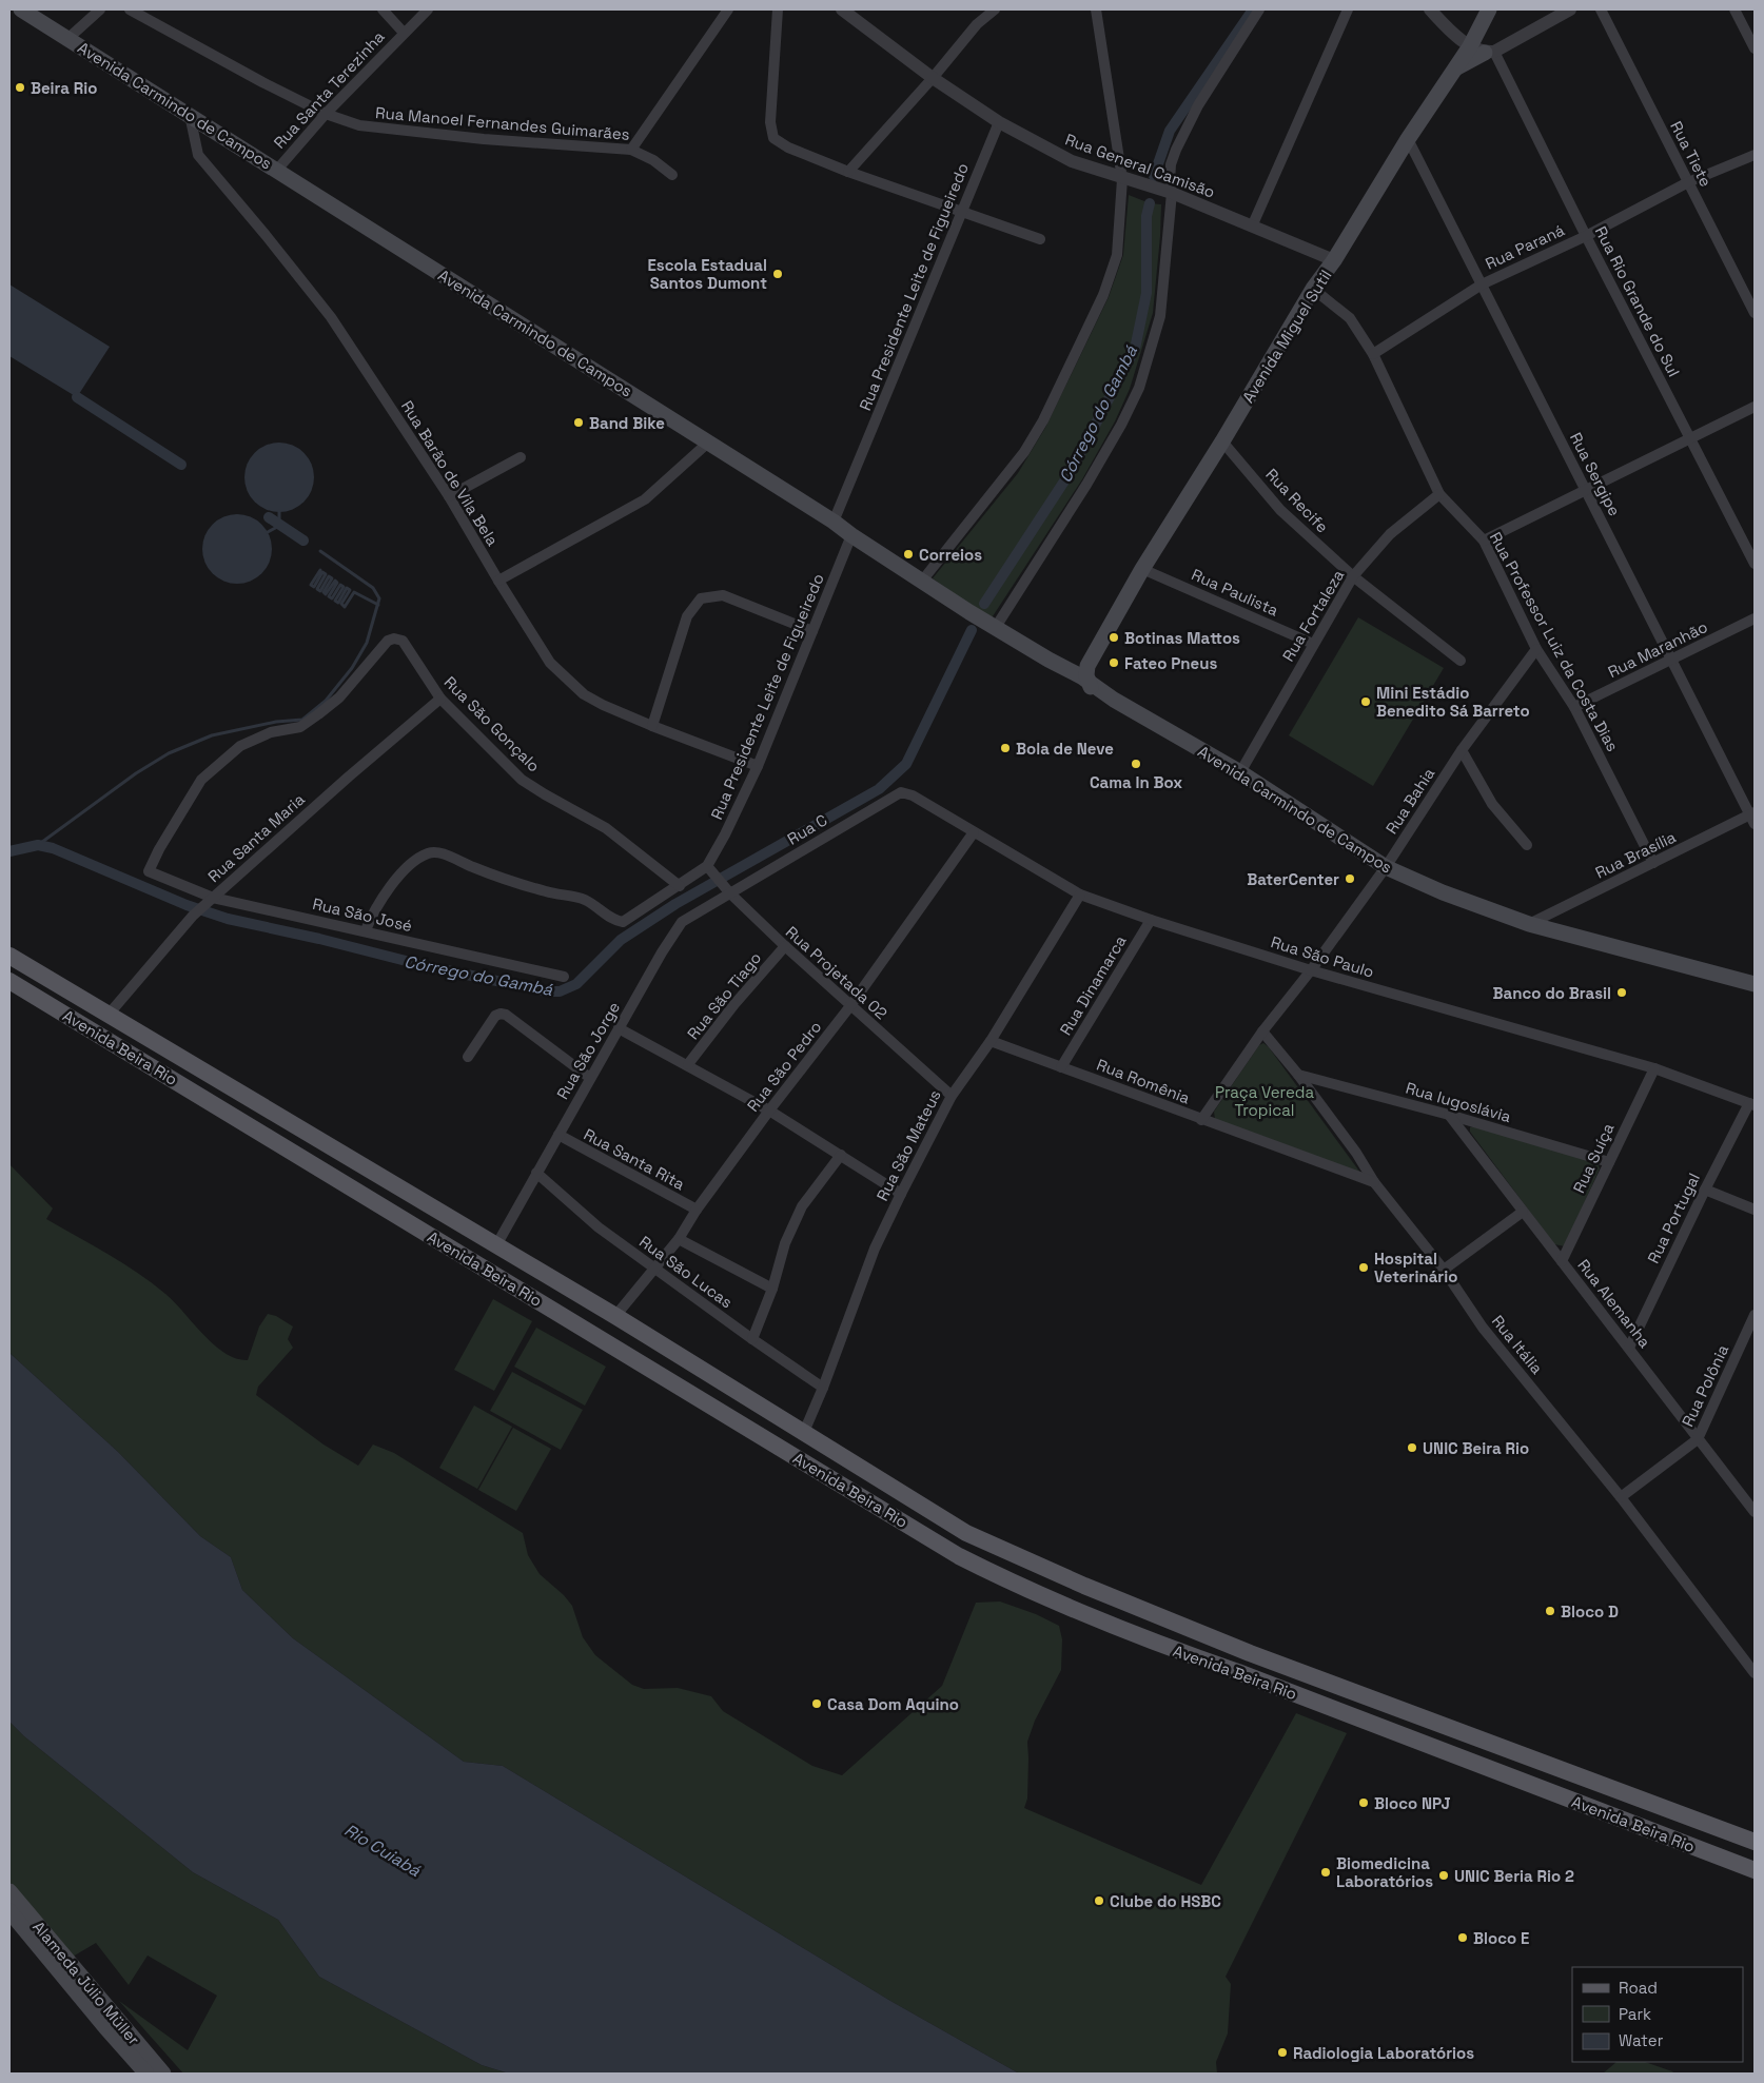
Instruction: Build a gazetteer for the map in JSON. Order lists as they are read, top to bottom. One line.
{"streets":{"main road":["Avenida Carmindo de Campos","Avenida Miguel Sutil","Avenida Beira Rio","Alameda Júlio Müller"],"street":["Rua Santa Terezinha","Rua Manoel Fernandes Guimarães","Rua Tiete","Rua General Camisão","Rua Paraná","Rua Presidente Leite de Figueiredo","Rua Rio Grande do Sul","Rua Barão de Vila Bela","Rua Sergipe","Rua Recife","Rua Paulista","Rua Fortaleza","Rua Professor Luiz da Costa Dias","Rua Maranhão","Rua São Gonçalo","Rua Bahia","Rua C","Rua Santa Maria","Rua Brasília","Rua São José","Rua São Paulo","Rua Projetada 02","Rua Dinamarca","Rua São Tiago","Rua São Jorge","Rua São Pedro","Rua Romênia","Rua Iugoslávia","Rua São Mateus","Rua Suíça","Rua Santa Rita","Rua Portugal","Rua São Lucas","Rua Alemanha","Rua Itália","Rua Polônia"]},"crossings":[["Rua Santa Terezinha","Avenida Carmindo de Campos"],["Rua Santa Terezinha","Rua Manoel Fernandes Guimarães"],["Avenida Carmindo de Campos","Rua Presidente Leite de Figueiredo"],["Avenida Carmindo de Campos","Avenida Miguel Sutil"],["Avenida Carmindo de Campos","Rua Barão de Vila Bela"],["Avenida Carmindo de Campos","Rua Fortaleza"],["Avenida Carmindo de Campos","Rua Bahia"],["Avenida Carmindo de Campos","Rua Brasília"],["Rua Tiete","Rua Paraná"],["Rua General Camisão","Rua Presidente Leite de Figueiredo"],["Rua General Camisão","Avenida Miguel Sutil"],["Rua Paraná","Rua Rio Grande do Sul"],["Rua Paraná","Rua Sergipe"],["Rua Paraná","Rua Professor Luiz da Costa Dias"],["Rua Presidente Leite de Figueiredo","Rua Barão de Vila Bela"],["Rua Presidente Leite de Figueiredo","Rua São Gonçalo"],["Rua Presidente Leite de Figueiredo","Rua São José"],["Rua Presidente Leite de Figueiredo","Rua Projetada 02"],["Avenida Miguel Sutil","Rua Sergipe"],["Avenida Miguel Sutil","Rua Recife"],["Avenida Miguel Sutil","Rua Paulista"],["Avenida Miguel Sutil","Rua Professor Luiz da Costa Dias"],["Rua Sergipe","Rua Maranhão"],["Rua Sergipe","Rua Brasília"],["Rua Recife","Rua Fortaleza"],["Rua Paulista","Rua Fortaleza"],["Rua Fortaleza","Rua Professor Luiz da Costa Dias"],["Rua Professor Luiz da Costa Dias","Rua Maranhão"],["Rua Professor Luiz da Costa Dias","Rua Bahia"],["Rua Professor Luiz da Costa Dias","Rua Brasília"],["Rua São Gonçalo","Rua Santa Maria"],["Rua São Gonçalo","Rua São José"],["Rua Bahia","Rua São Paulo"],["Rua C","Rua São Paulo"],["Rua C","Rua Projetada 02"],["Rua C","Rua São Jorge"],["Rua Santa Maria","Rua São José"],["Rua Santa Maria","Avenida Beira Rio"],["Rua São Paulo","Rua Dinamarca"],["Rua São Paulo","Rua São Pedro"],["Rua São Paulo","Rua São Mateus"],["Rua São Paulo","Rua Suíça"],["Rua São Paulo","Rua Portugal"],["Rua Projetada 02","Rua São Tiago"],["Rua Projetada 02","Rua São Jorge"],["Rua Projetada 02","Rua São Pedro"],["Rua Projetada 02","Rua São Mateus"],["Rua Dinamarca","Rua Romênia"],["Avenida Beira Rio","Rua São Jorge"],["Avenida Beira Rio","Rua São Pedro"],["Avenida Beira Rio","Rua São Mateus"],["Rua São Jorge","Rua Santa Rita"],["Rua São Jorge","Rua São Lucas"],["Rua São Pedro","Rua Santa Rita"],["Rua São Pedro","Rua São Lucas"],["Rua Romênia","Rua São Mateus"],["Rua Romênia","Rua Itália"],["Rua Iugoslávia","Rua Suíça"],["Rua Iugoslávia","Rua Alemanha"],["Rua Iugoslávia","Rua Itália"],["Rua São Mateus","Rua São Lucas"],["Rua Suíça","Rua Alemanha"],["Rua Portugal","Rua Alemanha"],["Rua Alemanha","Rua Polônia"],["Rua Itália","Rua Polônia"]],"water":["Córrego do Gambá","Rio Cuiabá"],"parks":["Praça Vereda Tropical"],"places":["Beira Rio","Escola Estadual Santos Dumont","Band Bike","Correios","Botinas Mattos","Fateo Pneus","Mini Estádio Benedito Sá Barreto","Bola de Neve","Cama In Box","BaterCenter","Banco do Brasil","Hospital Veterinário","UNIC Beira Rio","Bloco D","Casa Dom Aquino","Bloco NPJ","Biomedicina Laboratórios","UNIC Beria Rio 2","Clube do HSBC","Bloco E","Radiologia Laboratórios"],"legend":["Road","Park","Water"]}
